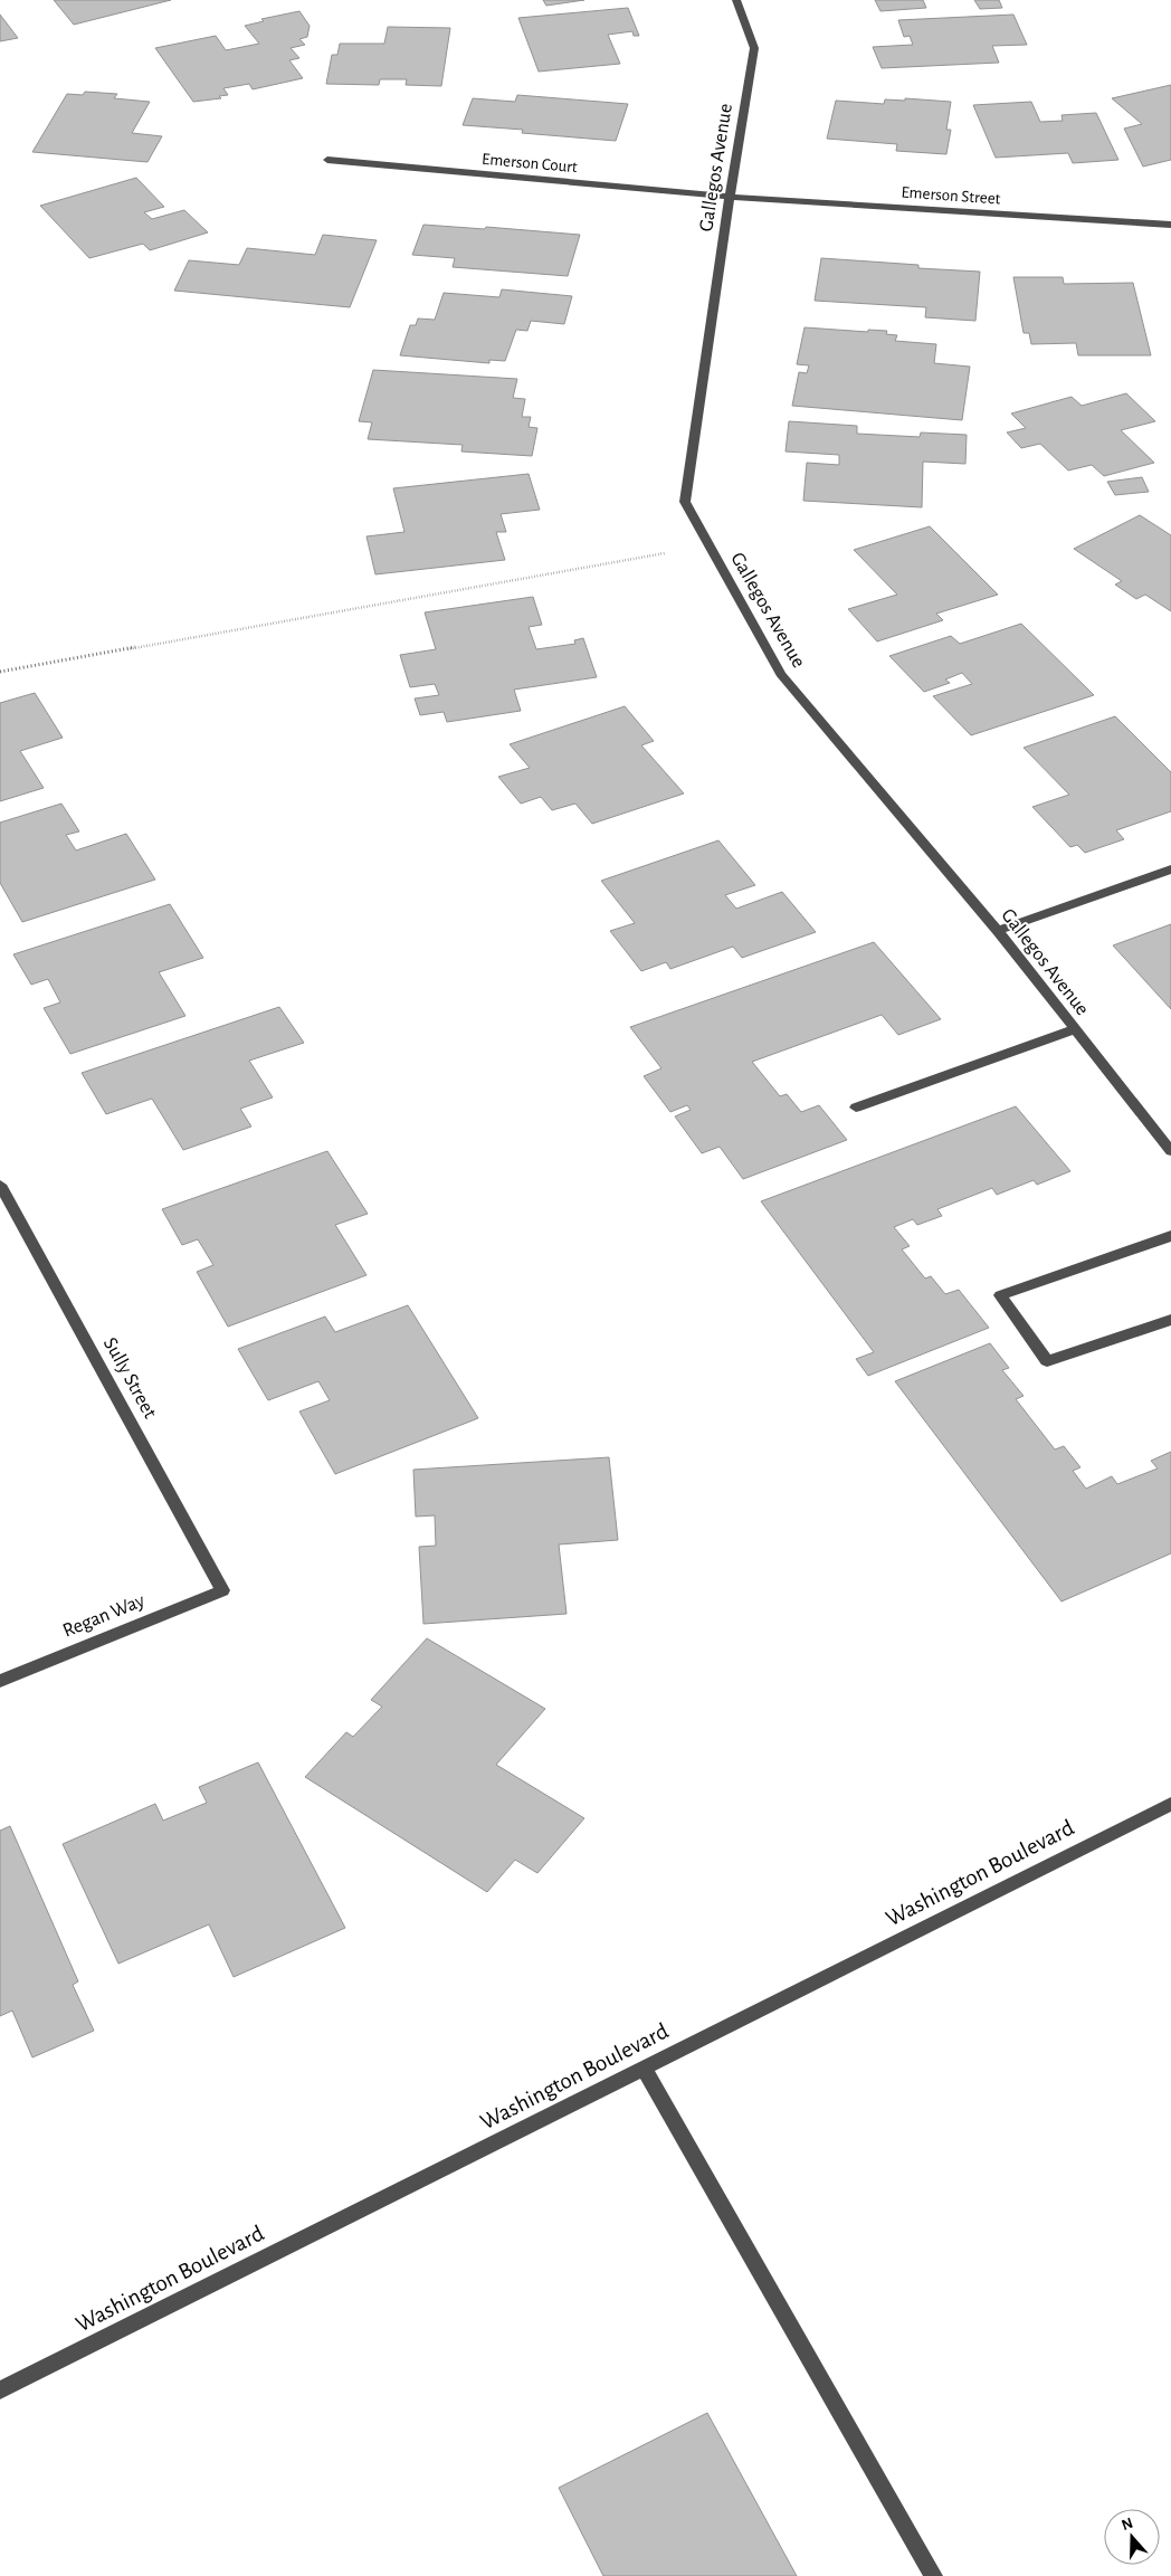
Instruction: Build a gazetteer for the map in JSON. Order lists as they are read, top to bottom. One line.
{"streets":{"street":["Emerson Court","Gallegos Avenue","Emerson Street","Sully Street","Regan Way","Washington Boulevard"]},"crossings":[["Emerson Court","Gallegos Avenue"],["Emerson Court","Emerson Street"],["Gallegos Avenue","Emerson Street"],["Sully Street","Regan Way"]],"north":"top"}
